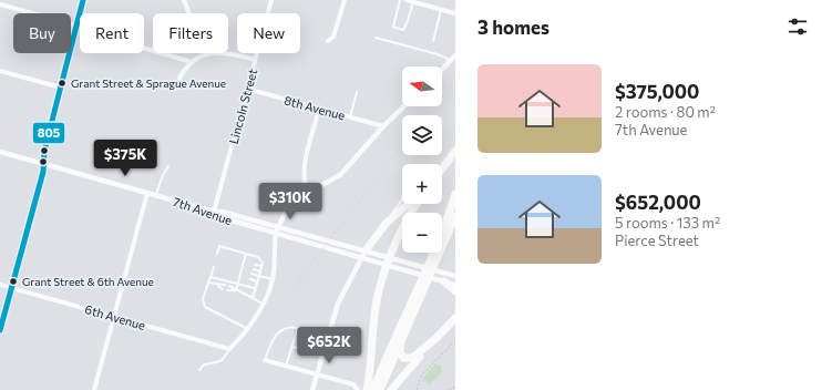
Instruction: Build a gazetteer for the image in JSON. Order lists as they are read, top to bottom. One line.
{"streets":{"street":["Lincoln Street","8th Avenue","7th Avenue","6th Avenue"]},"crossings":[["Lincoln Street","8th Avenue"],["Lincoln Street","7th Avenue"]],"places":["Grant Street & Sprague Avenue","Grant Street & 6th Avenue"],"lines":["transit line 805"],"north":"left","page":{"heading":"3 homes","chip":["Buy","Rent","Filters","New"],"list":[{"name":"$375,000","note":"2 rooms · 80 m² · 7th Avenue"},{"name":"$652,000","note":"5 rooms · 133 m² · Pierce Street"}],"map_buttons":["+","−"],"price":["$375K","$310K","$652K"]}}
